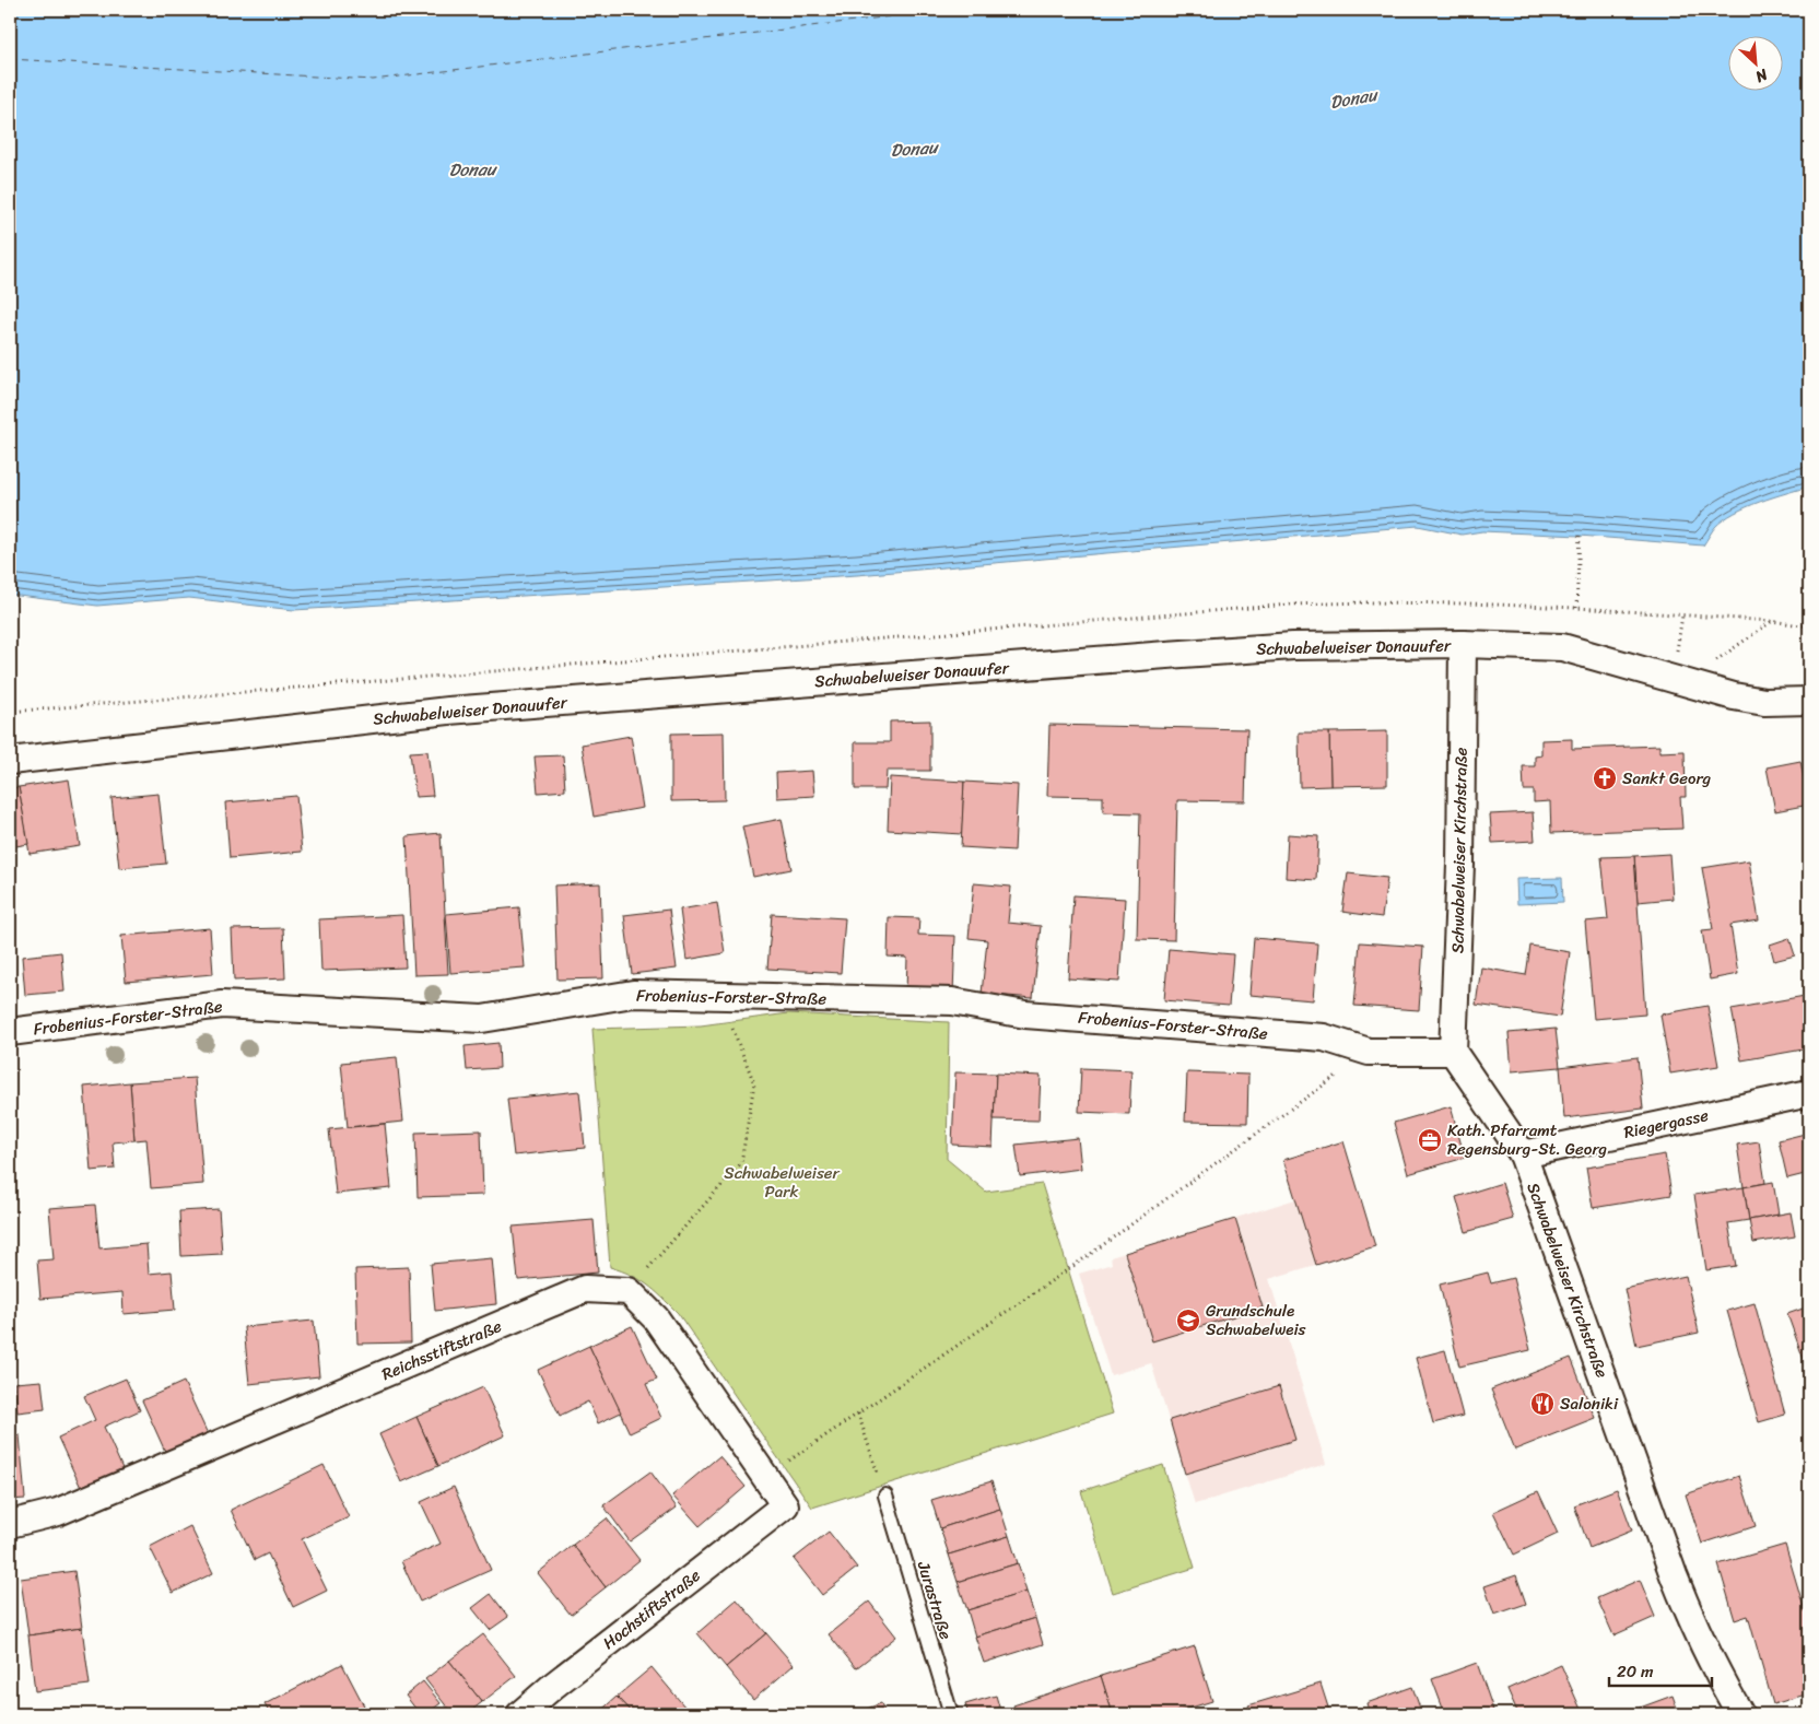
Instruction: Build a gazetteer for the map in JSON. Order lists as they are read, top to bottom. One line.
{"streets":{"street":["Schwabelweiser Donauufer","Schwabelweiser Kirchstraße","Frobenius-Forster-Straße","Riegergasse","Reichsstiftstraße","Hochstiftstraße"],"lane":["Jurastraße"]},"crossings":[["Schwabelweiser Donauufer","Schwabelweiser Kirchstraße"],["Schwabelweiser Kirchstraße","Frobenius-Forster-Straße"],["Schwabelweiser Kirchstraße","Riegergasse"]],"water":["Donau"],"parks":["Schwabelweiser Park"],"places":{"church":["Sankt Georg"],"office":["Kath. Pfarramt Regensburg-St. Georg"],"school or university":["Grundschule Schwabelweis"],"restaurant":["Saloniki"]},"scale_bar":"20 m","north":"bottom right"}
